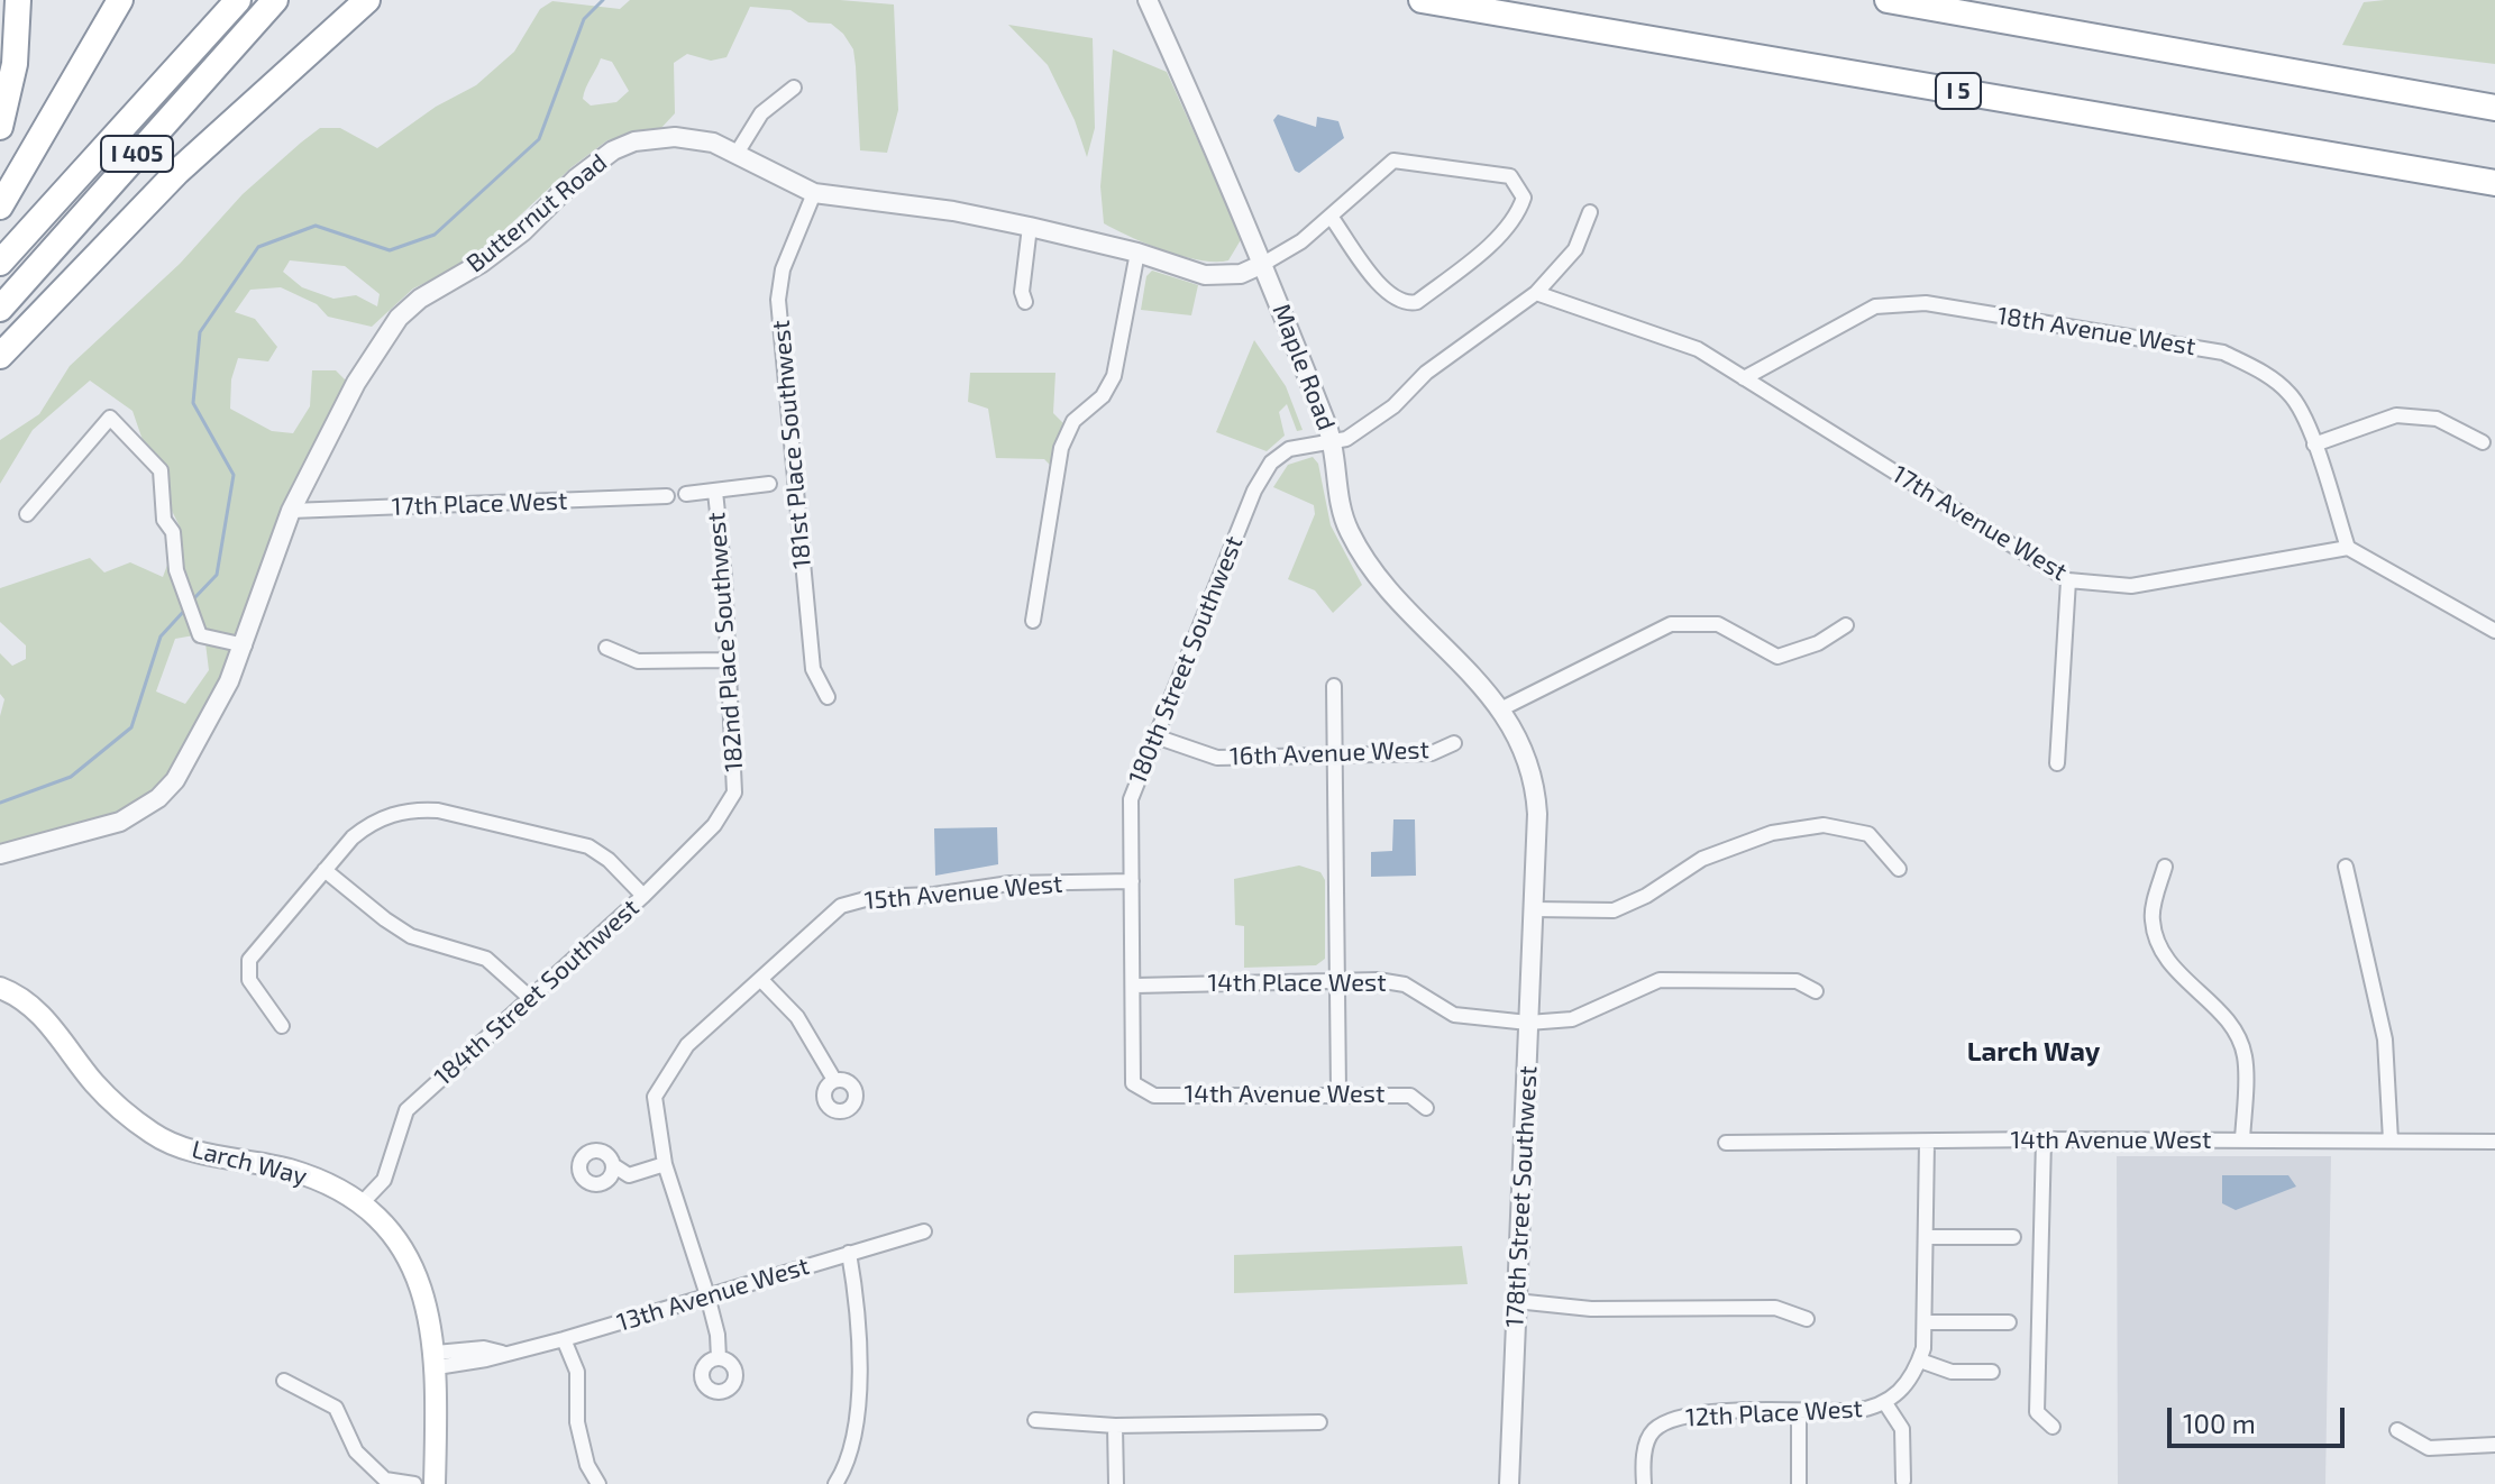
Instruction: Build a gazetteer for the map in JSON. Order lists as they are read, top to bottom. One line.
{"streets":{"highway":["I 5","I 405"],"main road":["Larch Way"],"street":["Butternut Road","18th Avenue West","Maple Road","181st Place Southwest","17th Place West","17th Avenue West","182nd Place Southwest","180th Street Southwest","16th Avenue West","15th Avenue West","14th Place West","184th Street Southwest","14th Avenue West","178th Street Southwest","13th Avenue West","12th Place West"]},"crossings":[["Butternut Road","Maple Road"],["Butternut Road","181st Place Southwest"],["Butternut Road","17th Place West"],["18th Avenue West","17th Avenue West"],["Maple Road","180th Street Southwest"],["Maple Road","178th Street Southwest"],["182nd Place Southwest","184th Street Southwest"],["180th Street Southwest","16th Avenue West"],["180th Street Southwest","15th Avenue West"],["180th Street Southwest","14th Place West"],["180th Street Southwest","14th Avenue West"],["15th Avenue West","13th Avenue West"],["14th Place West","178th Street Southwest"],["184th Street Southwest","Larch Way"],["Larch Way","13th Avenue West"]],"districts":["Larch Way"],"scale_bar":"100 m"}
